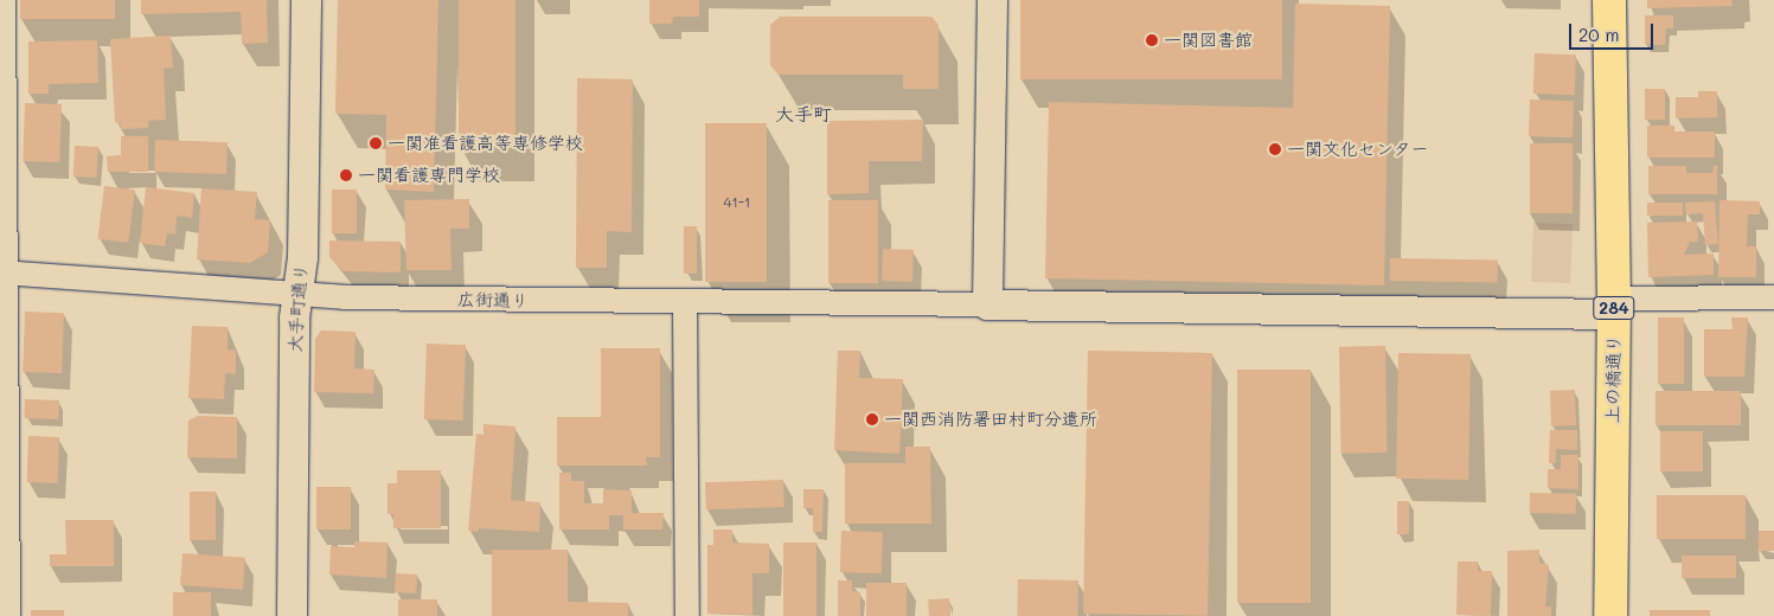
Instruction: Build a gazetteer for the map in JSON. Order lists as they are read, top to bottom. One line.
{"streets":{"highway":["284","上の橋通り"],"street":["広街通り","大手町通り"]},"crossings":[["広街通り","大手町通り"]],"districts":["大手町"],"places":["一関図書館","一関准看護高等専修学校","一関文化センター","一関看護専門学校","一関西消防署田村町分遣所"],"house_numbers":["41-1"],"scale_bar":"20 m"}
